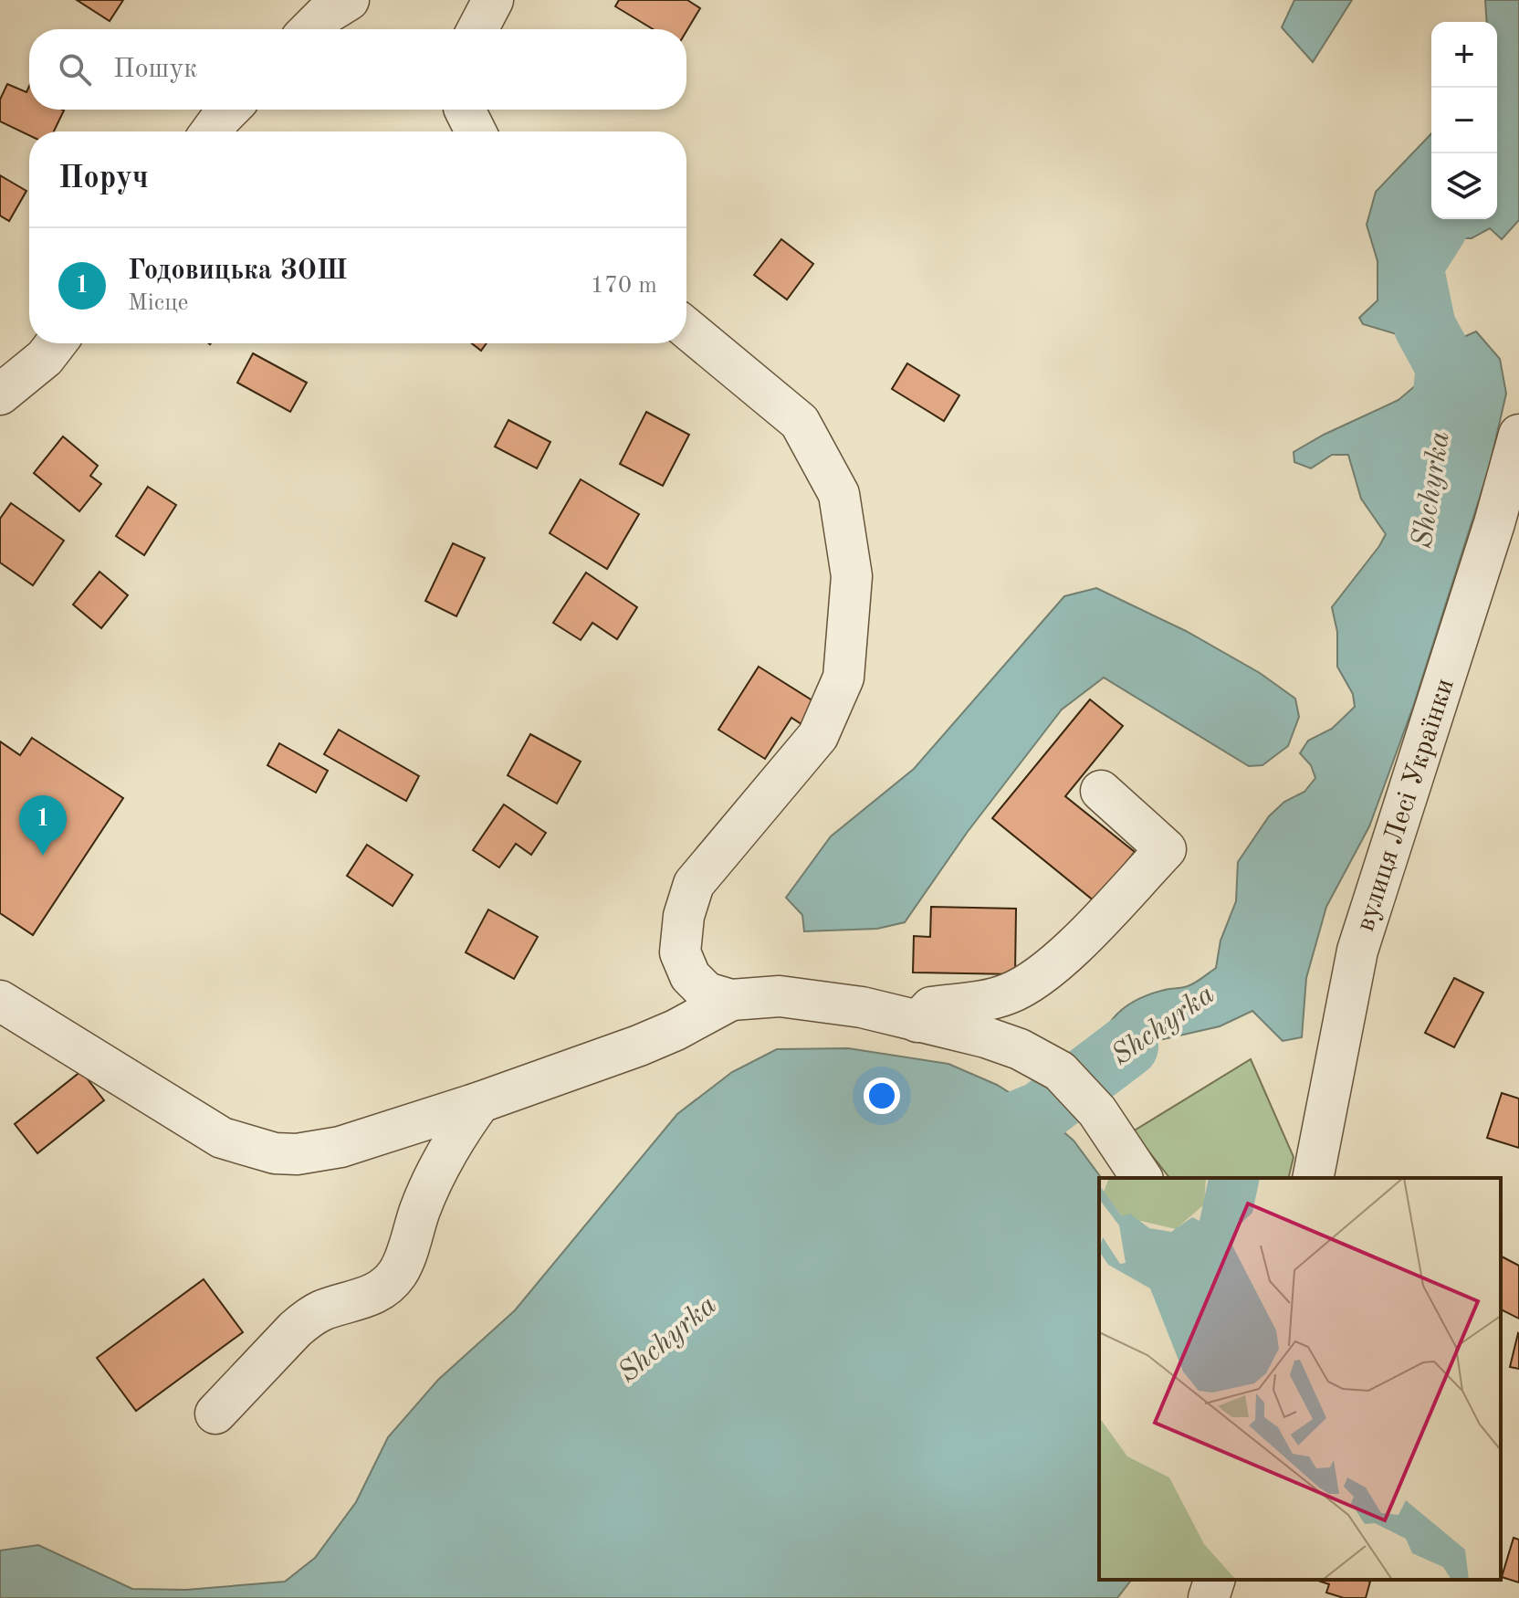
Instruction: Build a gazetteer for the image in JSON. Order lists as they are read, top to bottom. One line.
{"streets":{"street":["вулиця Лесі Українки"]},"water":["Shchyrka"],"page":{"map_buttons":["+","−"],"search":"Пошук","heading":"Поруч","list":[{"mark":"1","name":"Годовицька ЗОШ","note":"Місце","value":"170 m"}],"pins":"1"}}
